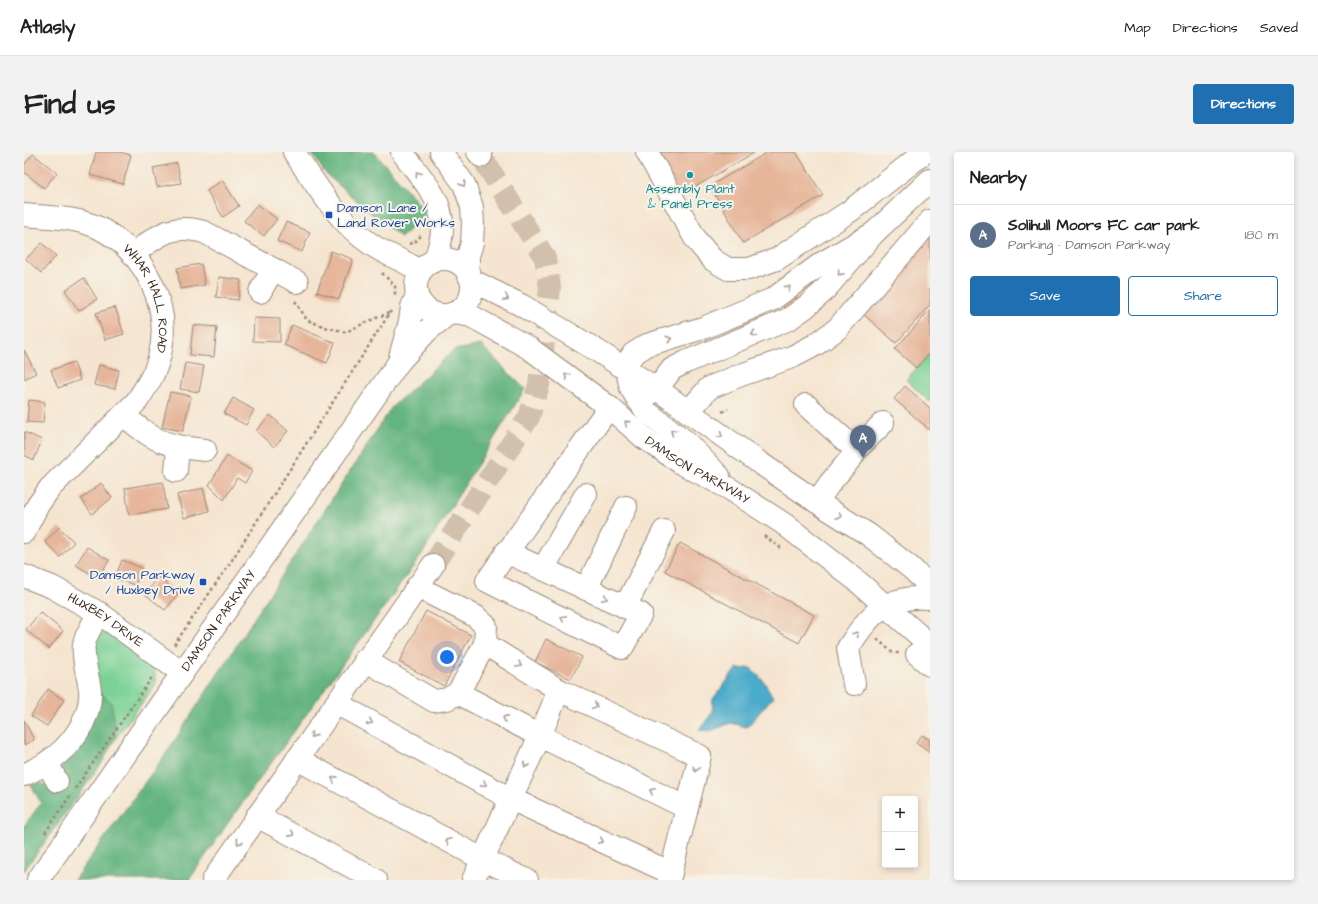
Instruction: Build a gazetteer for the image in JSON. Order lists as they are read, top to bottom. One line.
{"streets":{"street":["WHAR HALL ROAD","DAMSON PARKWAY","HUXBEY DRIVE"]},"crossings":[["DAMSON PARKWAY","HUXBEY DRIVE"]],"places":{"other":["Assembly Plant & Panel Press"],"transit":["Damson Lane / Land Rover Works","Damson Parkway / Huxbey Drive"]},"page":{"header":"Atlasly","nav":["Map","Directions","Saved"],"buttons":["Directions",["Save","Share"]],"title":"Find us","heading":"Nearby","list":[{"mark":"A","name":"Solihull Moors FC car park","note":"Parking · Damson Parkway","value":"180 m"}],"pins":"A","map_buttons":["+","−"]}}
